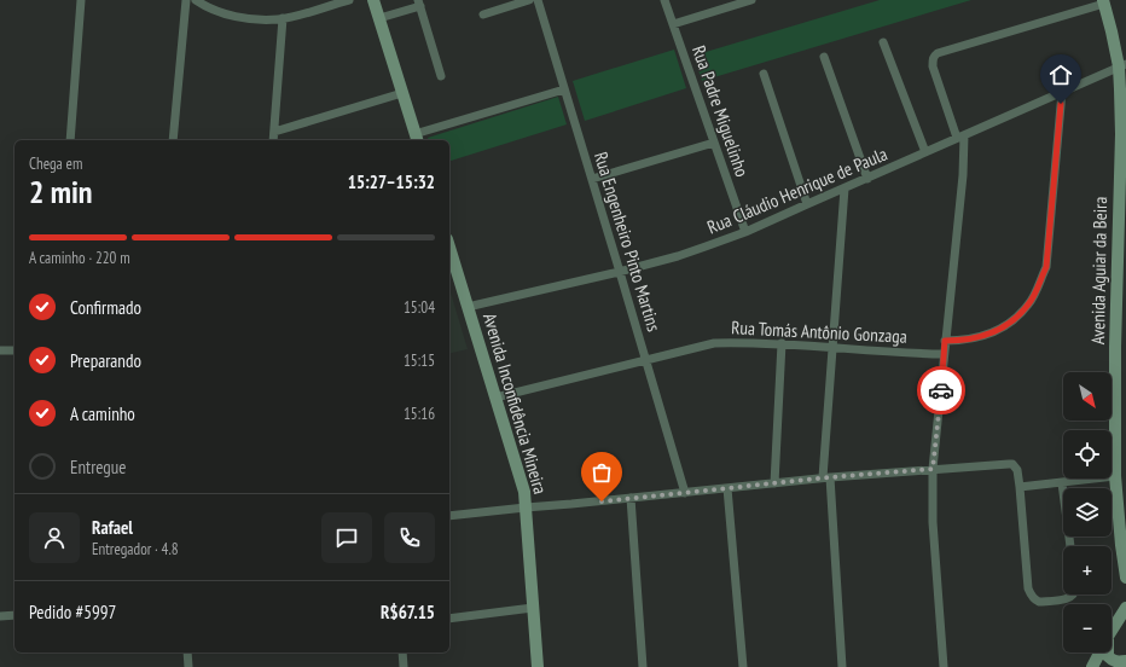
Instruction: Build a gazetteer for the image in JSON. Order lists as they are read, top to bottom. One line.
{"streets":{"main road":["Avenida Aguiar da Beira","Avenida Inconfidência Mineira"],"street":["Rua Padre Miguelinho","Rua Cláudio Henrique de Paula","Rua Engenheiro Pinto Martins","Rua Tomás Antônio Gonzaga"]},"crossings":[["Rua Padre Miguelinho","Rua Cláudio Henrique de Paula"],["Rua Cláudio Henrique de Paula","Rua Engenheiro Pinto Martins"],["Rua Cláudio Henrique de Paula","Avenida Aguiar da Beira"],["Rua Cláudio Henrique de Paula","Avenida Inconfidência Mineira"],["Rua Engenheiro Pinto Martins","Rua Tomás Antônio Gonzaga"],["Rua Tomás Antônio Gonzaga","Avenida Inconfidência Mineira"]],"north":"bottom right","page":{"heading":["2 min","Chega em","15:27–15:32"],"panel":["Rafael","Entregador · 4.8","Pedido #5997","R$67.15"],"bar":"A caminho · 220 m","list":[["Confirmado","15:04"],["Preparando","15:15"],["A caminho","15:16"],"Entregue"],"map_buttons":["+","−"]}}
